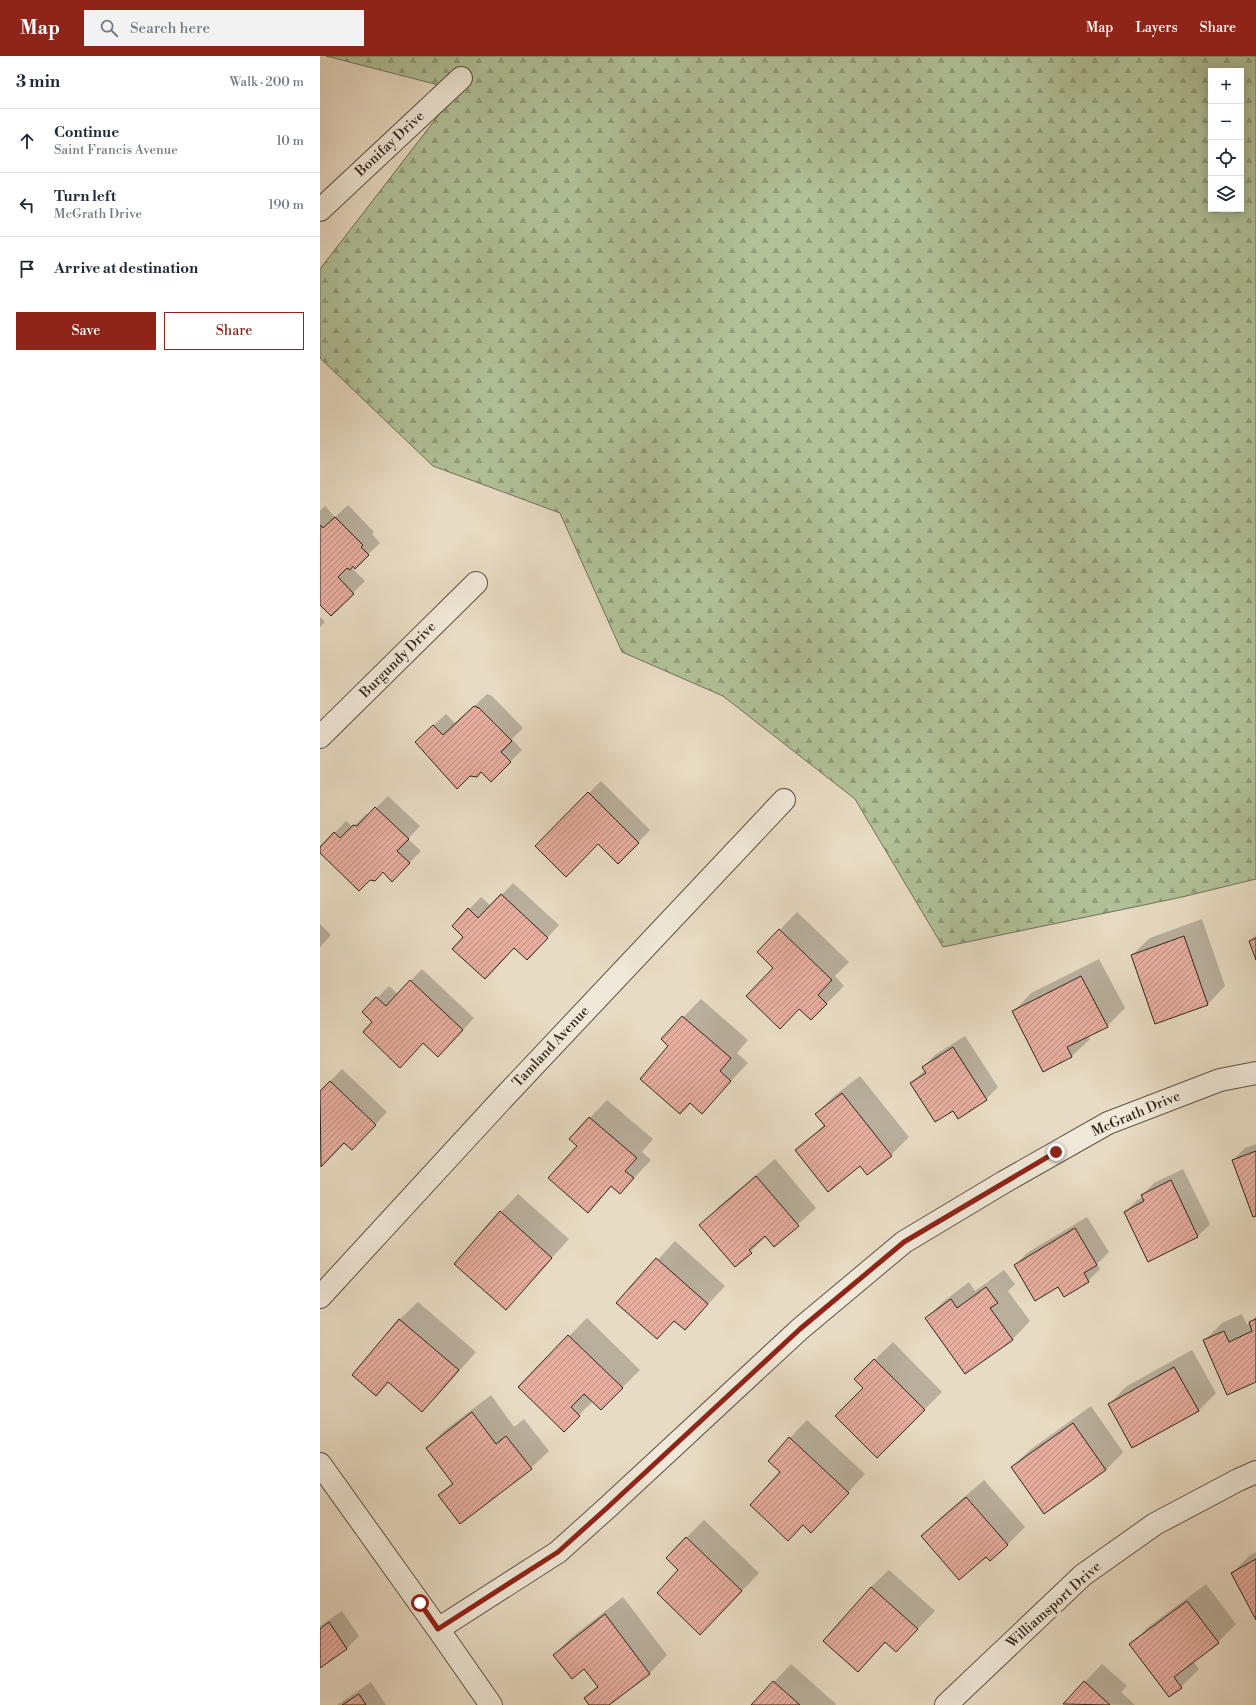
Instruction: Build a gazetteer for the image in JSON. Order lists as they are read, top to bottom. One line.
{"streets":{"street":["Bonifay Drive","Burgundy Drive","Tamland Avenue","McGrath Drive","Williamsport Drive"]},"page":{"header":"Map","search":"Search here","nav":["Map","Layers","Share"],"heading":["3 min","Walk · 200 m"],"map_buttons":["+","−"],"list":[["Continue","Saint Francis Avenue","10 m"],["Turn left","McGrath Drive","190 m"],"Arrive at destination"],"buttons":["Save","Share"]}}
